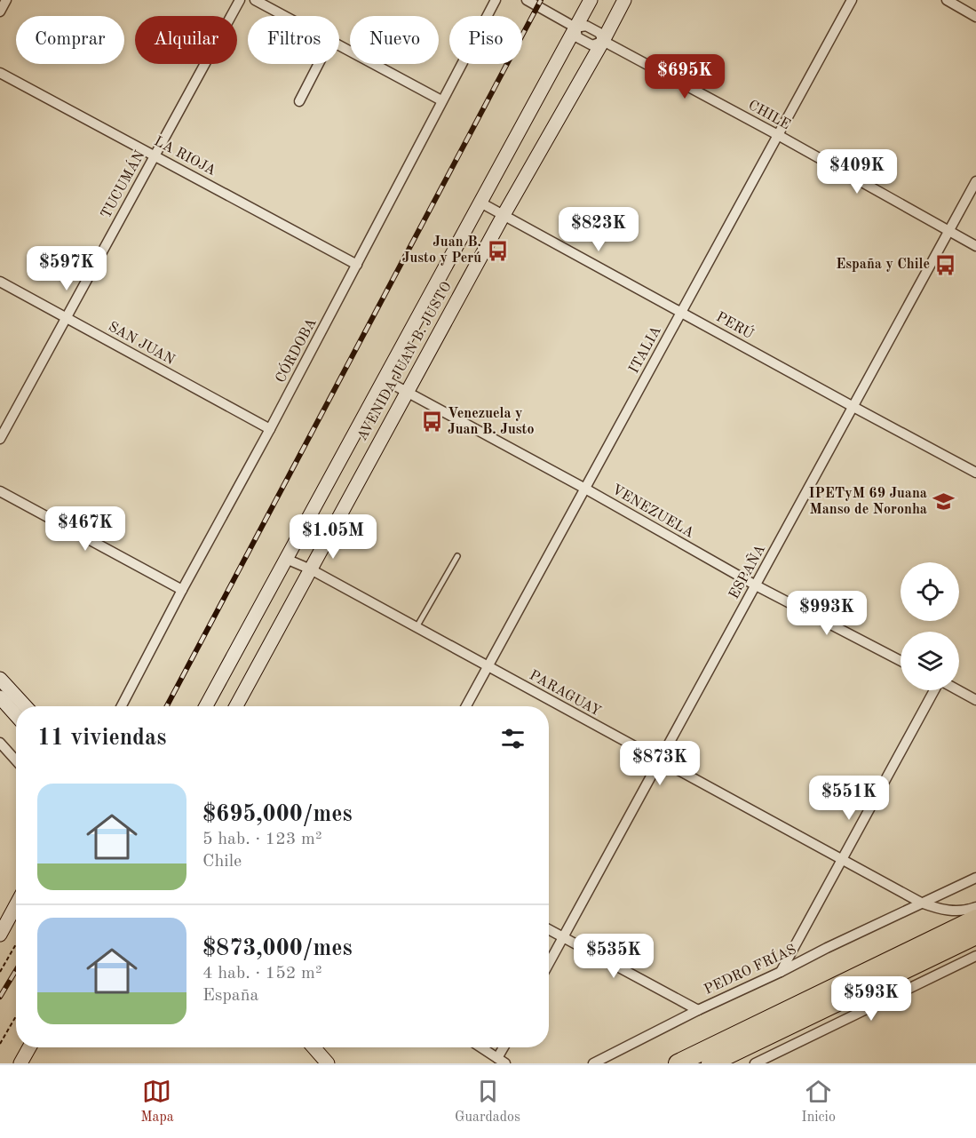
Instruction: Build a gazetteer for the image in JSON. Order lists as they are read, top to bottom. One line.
{"streets":{"main road":["AVENIDA JUAN B. JUSTO"],"street":["CHILE","LA RIOJA","TUCUMÁN","PERÚ","SAN JUAN","ITALIA","CÓRDOBA","VENEZUELA","ESPAÑA","PARAGUAY","PEDRO FRÍAS"]},"crossings":[["CHILE","ITALIA"],["CHILE","AVENIDA JUAN B. JUSTO"],["CHILE","ESPAÑA"],["LA RIOJA","TUCUMÁN"],["LA RIOJA","CÓRDOBA"],["TUCUMÁN","SAN JUAN"],["PERÚ","ITALIA"],["PERÚ","AVENIDA JUAN B. JUSTO"],["PERÚ","ESPAÑA"],["SAN JUAN","CÓRDOBA"],["ITALIA","VENEZUELA"],["ITALIA","PARAGUAY"],["AVENIDA JUAN B. JUSTO","VENEZUELA"],["AVENIDA JUAN B. JUSTO","PARAGUAY"],["VENEZUELA","ESPAÑA"],["ESPAÑA","PARAGUAY"],["PARAGUAY","PEDRO FRÍAS"]],"places":{"bus stop":["Juan B. Justo y Perú","España y Chile","Venezuela y Juan B. Justo"],"school or university":["IPETyM 69 Juana Manso de Noronha"]},"page":{"chip":["Comprar","Alquilar","Filtros","Nuevo","Piso"],"price":["$695K","$409K","$823K","$597K","$467K","$1.05M","$993K","$873K","$551K","$535K","$593K"],"heading":"11 viviendas","list":[{"name":"$695,000/mes","note":"5 hab. · 123 m² · Chile"},{"name":"$873,000/mes","note":"4 hab. · 152 m² · España"}],"tabs":["Mapa","Guardados","Inicio"]}}
